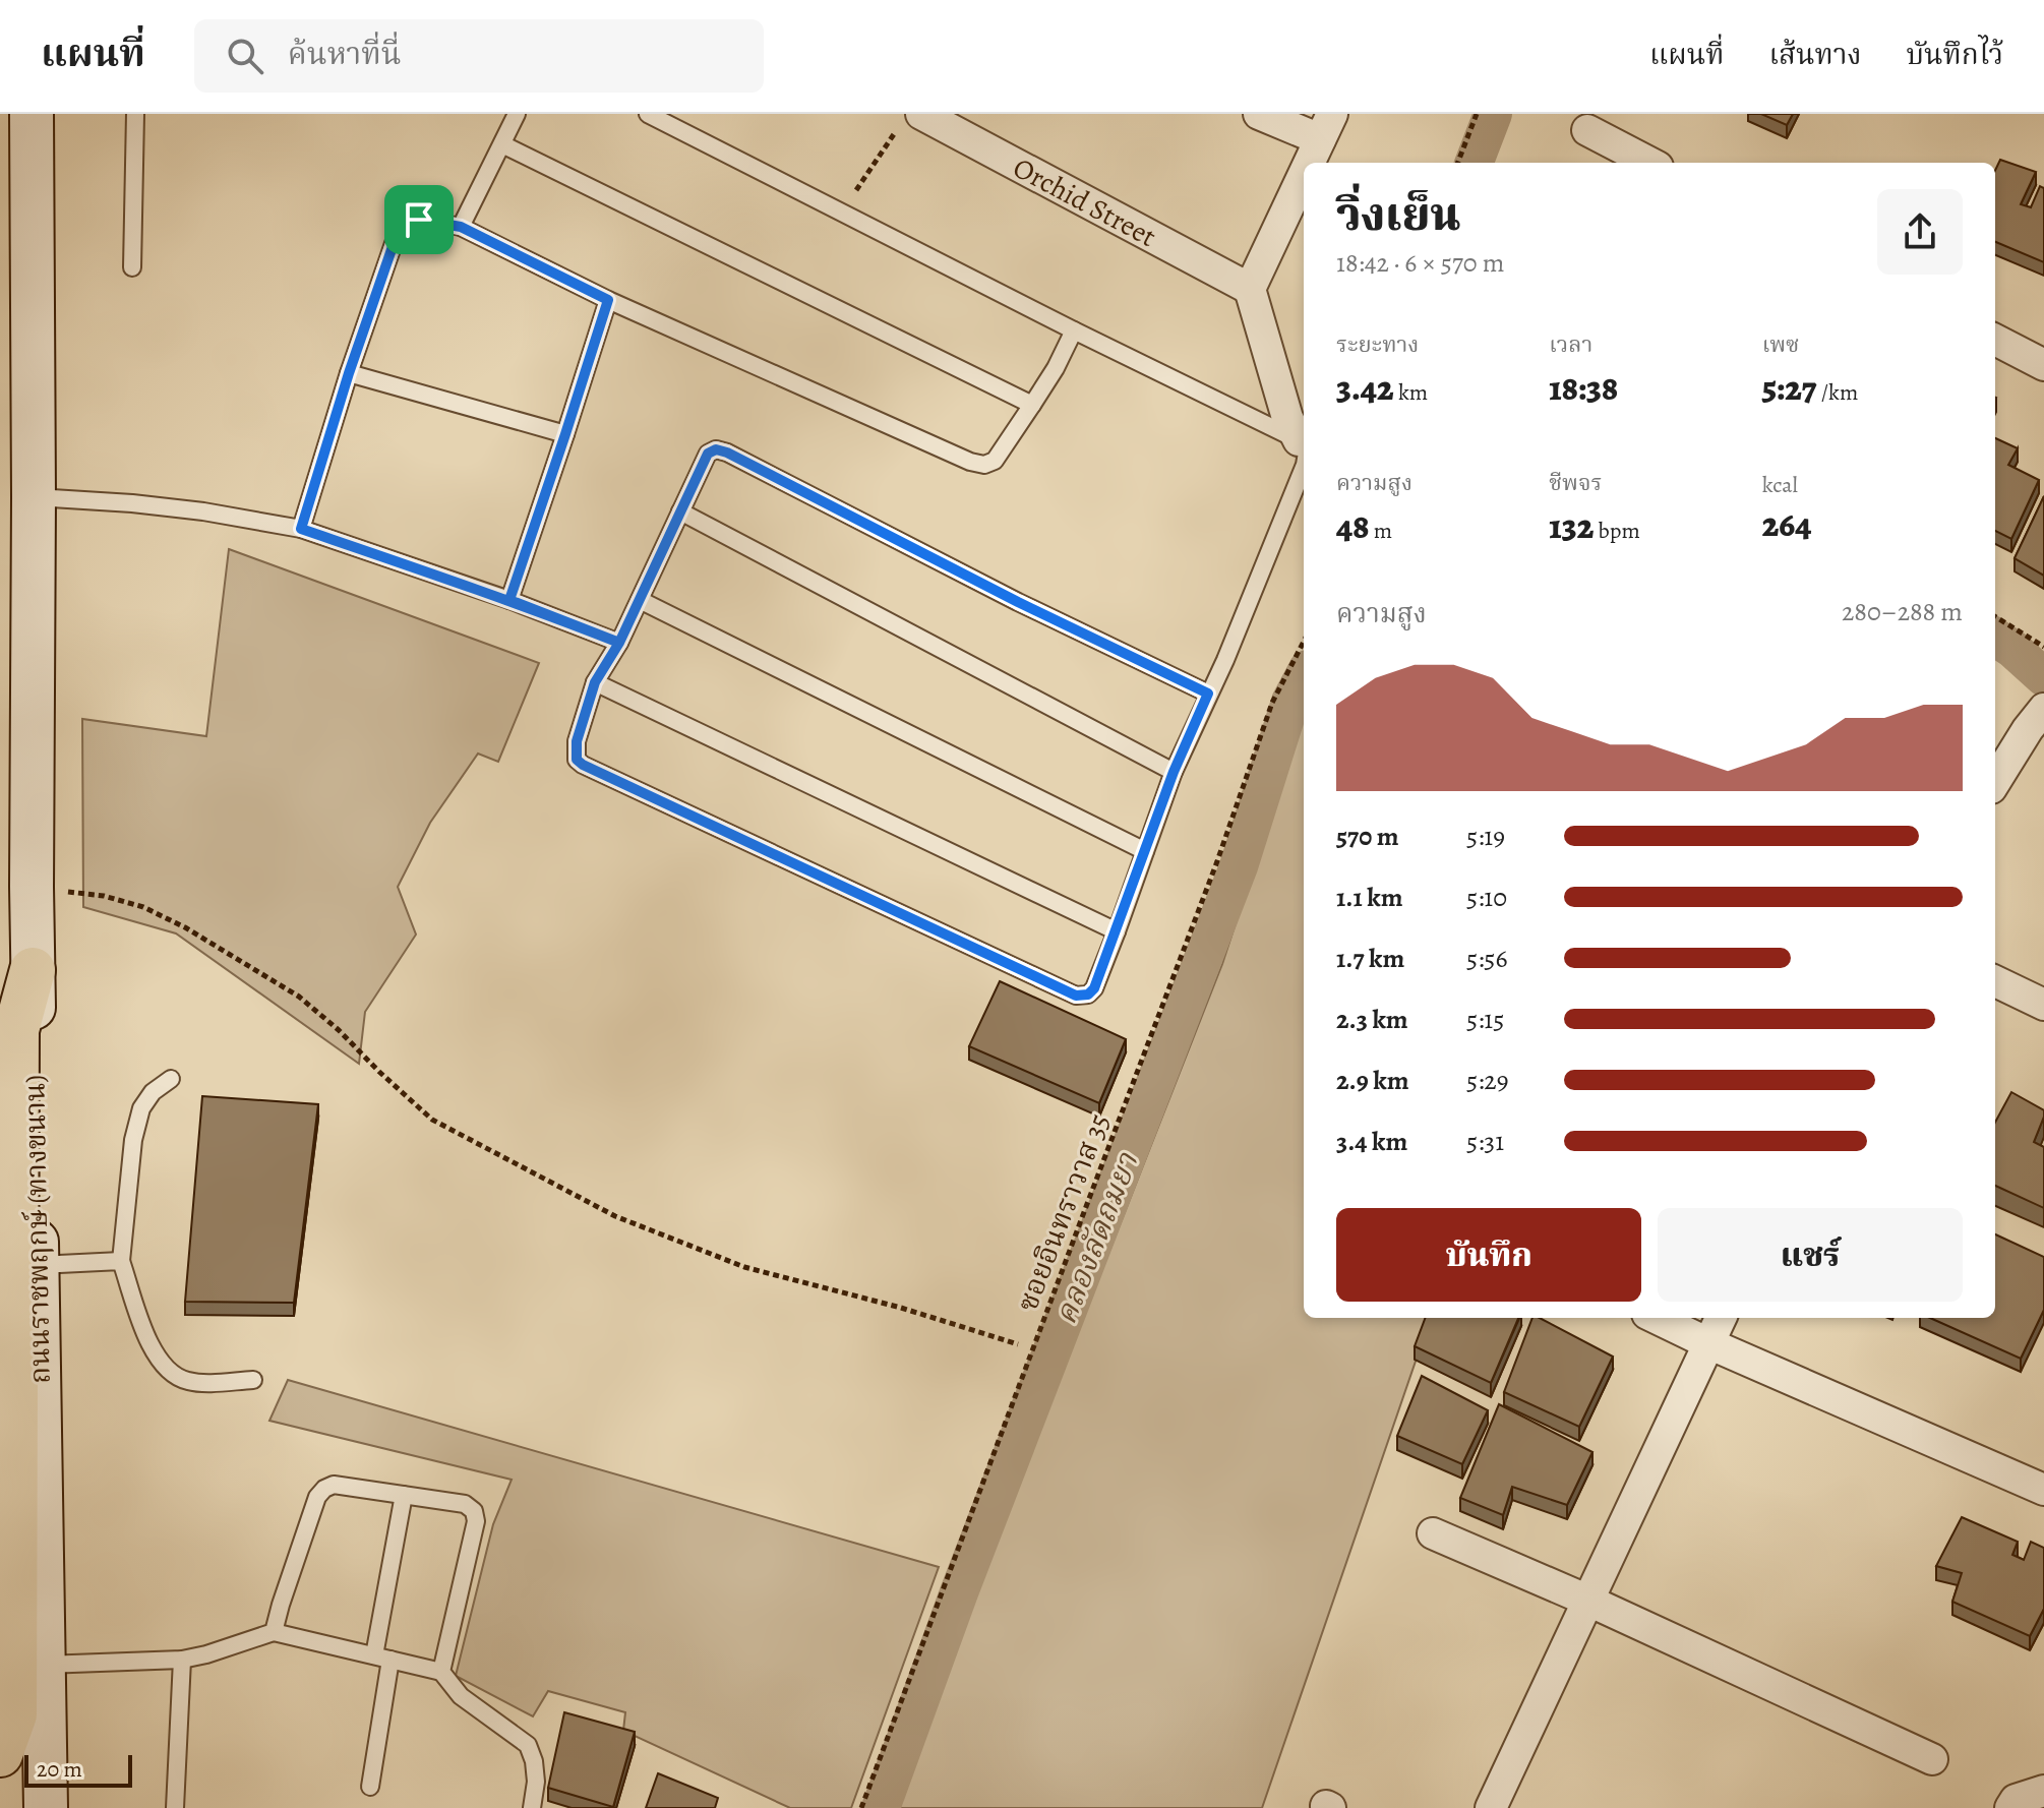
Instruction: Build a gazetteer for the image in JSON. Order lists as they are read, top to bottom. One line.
{"streets":{"main road":["ถนนราชพฤกษ์ (ทางขนาน)"],"street":["Orchid Street"],"path":["ซอยอินทราวาส 35"]},"water":["คลองลัดถมยา"],"scale_bar":"20 m","page":{"header":"แผนที่","search":"ค้นหาที่นี่","nav":["แผนที่","เส้นทาง","บันทึกไว้"],"heading":["วิ่งเย็น","18:42 · 6 × 570 m"],"stats":[["ระยะทาง","3.42 km"],["เวลา","18:38"],["เพซ","5:27 /km"],["ความสูง","48 m"],["ชีพจร","132 bpm"],["kcal","264"]],"chart":["ความสูง","280–288 m"],"list":[{"name":"570 m","note":"5:19"},{"name":"1.1 km","note":"5:10"},{"name":"1.7 km","note":"5:56"},{"name":"2.3 km","note":"5:15"},{"name":"2.9 km","note":"5:29"},{"name":"3.4 km","note":"5:31"}],"buttons":["บันทึก","แชร์"],"scale":"20 m"}}
